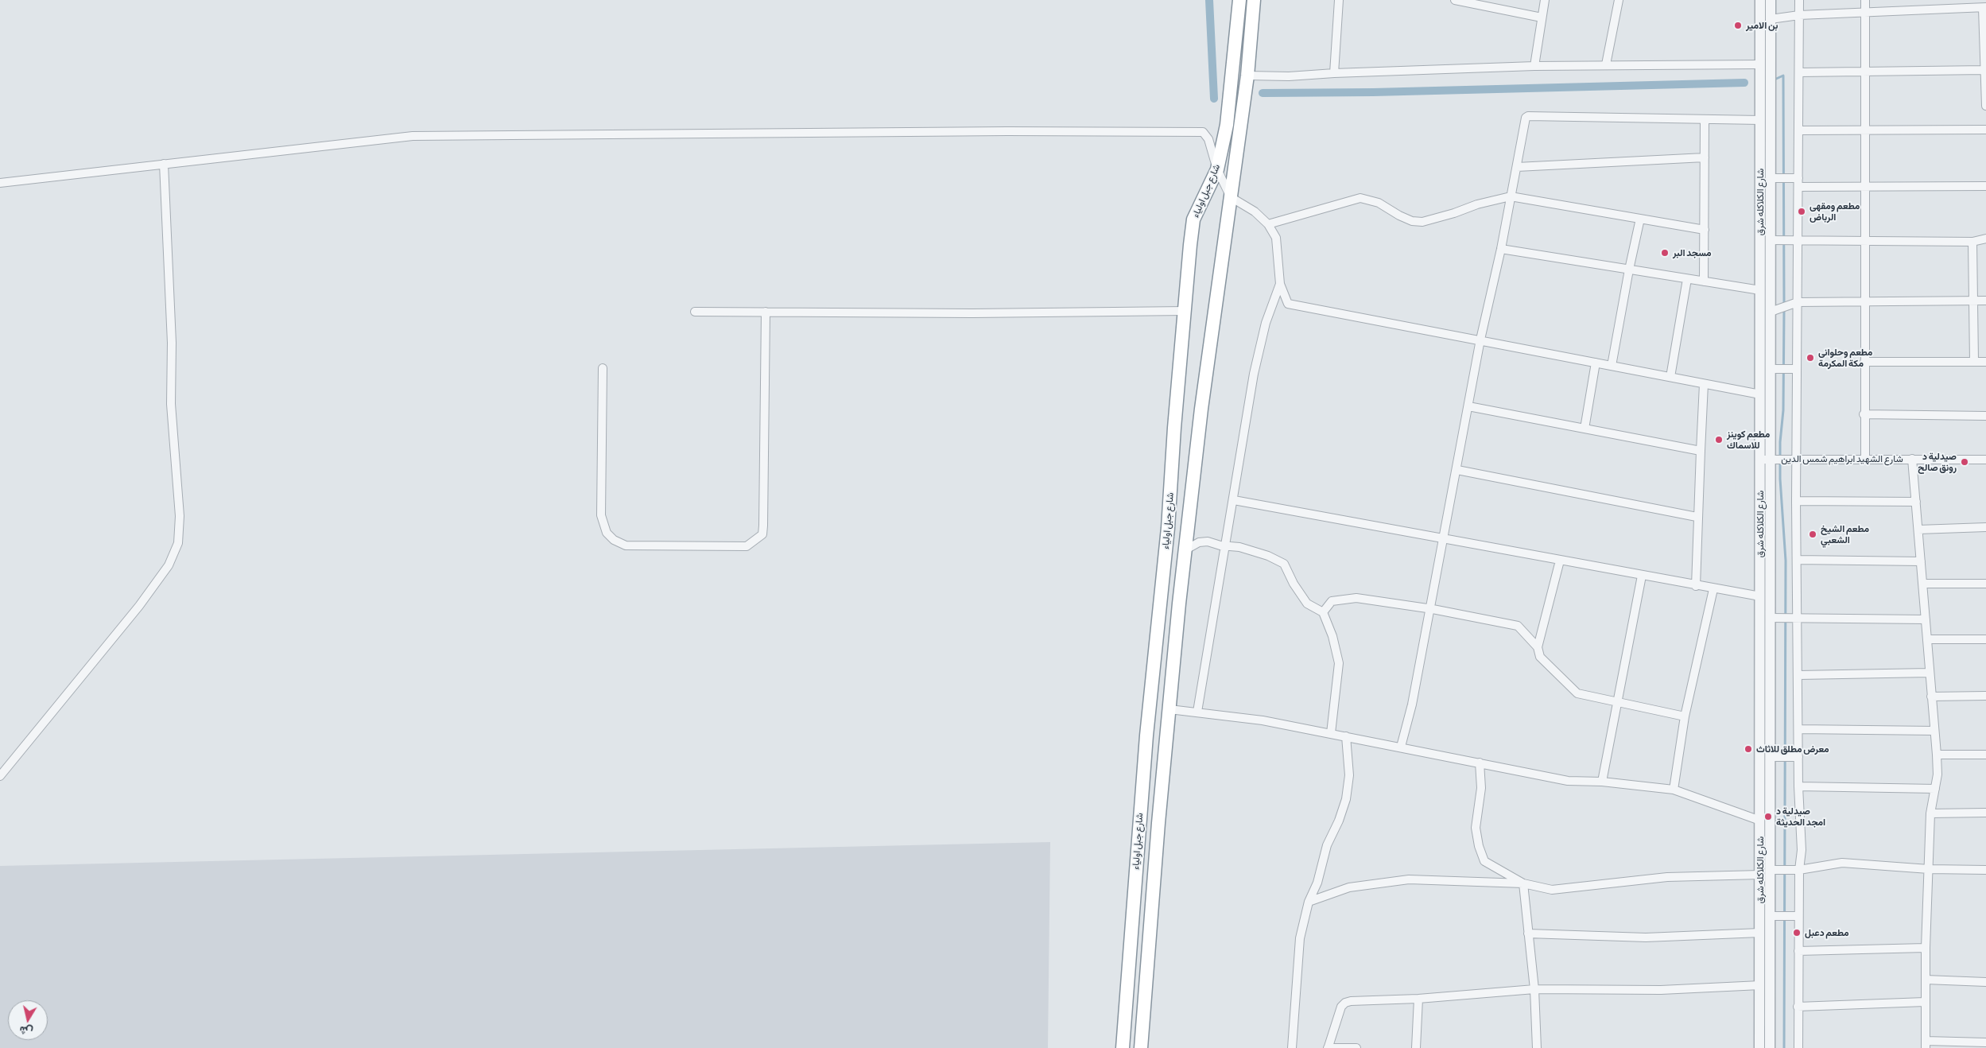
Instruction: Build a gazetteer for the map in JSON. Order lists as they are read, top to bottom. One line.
{"streets":{"highway":["شارع جبل اولياء"],"street":["شارع الكلاكله شرق","شارع الشهيد ابراهيم شمس الدين"]},"crossings":[["شارع الكلاكله شرق","شارع الشهيد ابراهيم شمس الدين"]],"places":["بن الامير","مطعم ومقهى الرباض","مسجد البر","مطعم وحلواني مكة المكرمة","مطعم كوينز للاسماك","صيدلية د رونق صالح","مطعم الشيخ الشعبي","معرض مطلق للاثاث","صيدلية د امجد الحديثة","مطعم دعبل"],"north":"bottom"}
